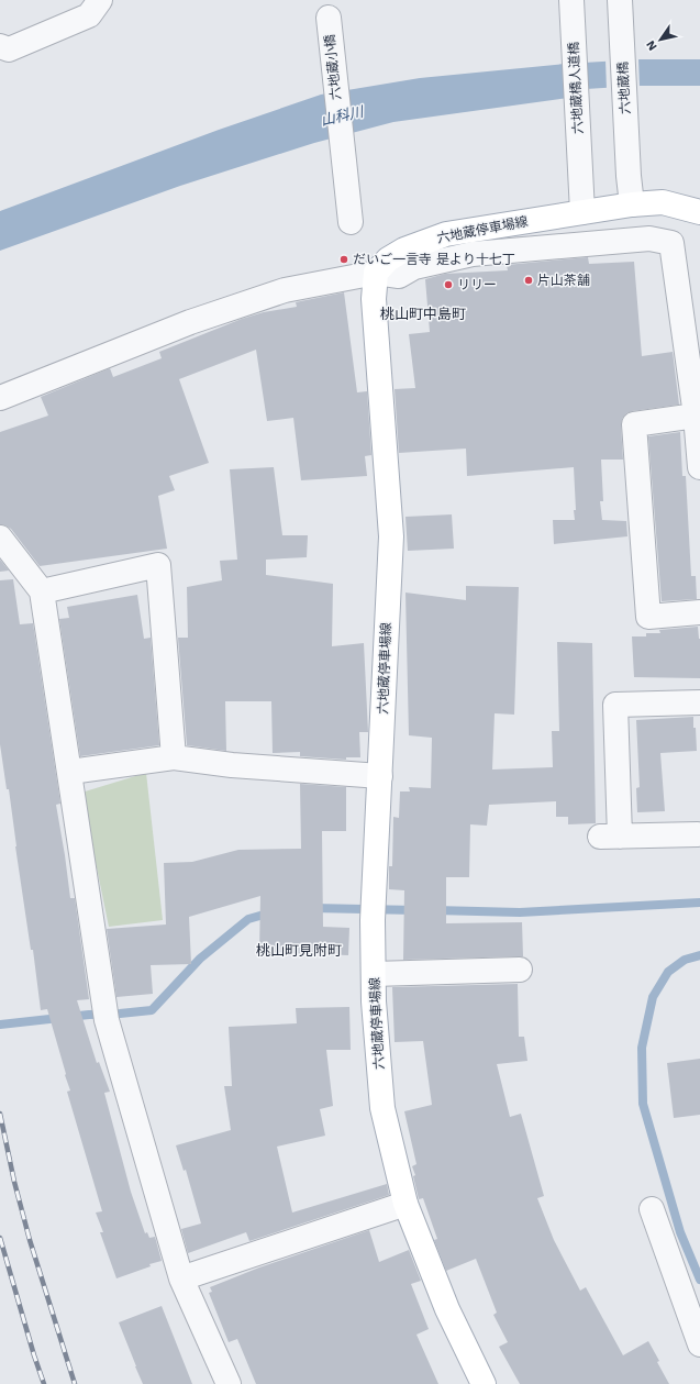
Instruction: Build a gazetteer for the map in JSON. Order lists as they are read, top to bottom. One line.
{"streets":{"main road":["六地蔵停車場線"],"street":["六地蔵小橋","六地蔵橋人道橋","六地蔵橋"]},"crossings":[["六地蔵橋人道橋","六地蔵停車場線"],["六地蔵橋","六地蔵停車場線"]],"districts":["桃山町中島町","桃山町見附町"],"water":["山科川"],"places":["だいご一言寺 是より十七丁","片山茶舗","リリー"],"north":"bottom left"}
